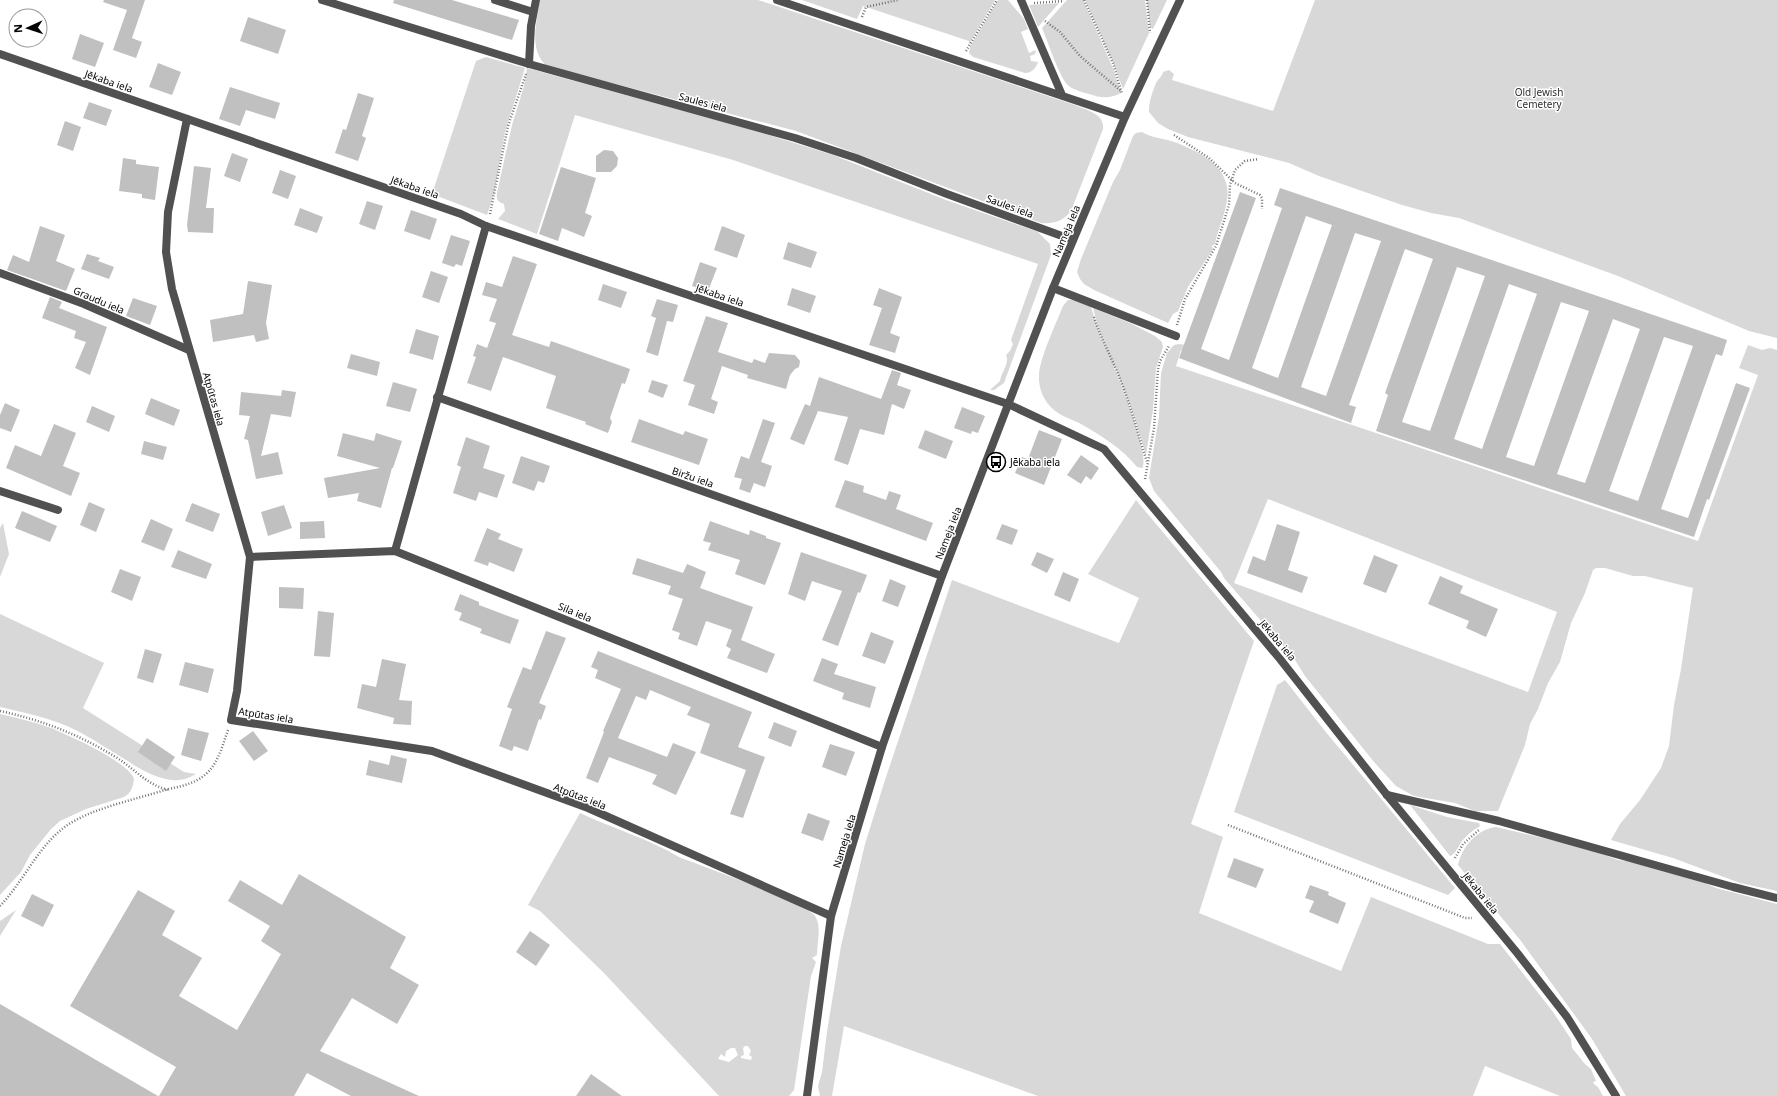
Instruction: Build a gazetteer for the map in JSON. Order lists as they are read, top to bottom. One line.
{"streets":{"street":["Jēkaba iela","Saules iela","Nameja iela","Graudu iela","Atpūtas iela","Biržu iela","Sila iela"]},"crossings":[["Jēkaba iela","Nameja iela"],["Jēkaba iela","Atpūtas iela"],["Saules iela","Nameja iela"],["Nameja iela","Atpūtas iela"],["Nameja iela","Biržu iela"],["Nameja iela","Sila iela"],["Graudu iela","Atpūtas iela"],["Atpūtas iela","Sila iela"]],"parks":["Old Jewish Cemetery"],"places":{"bus stop":["Jēkaba iela"]},"north":"left"}
